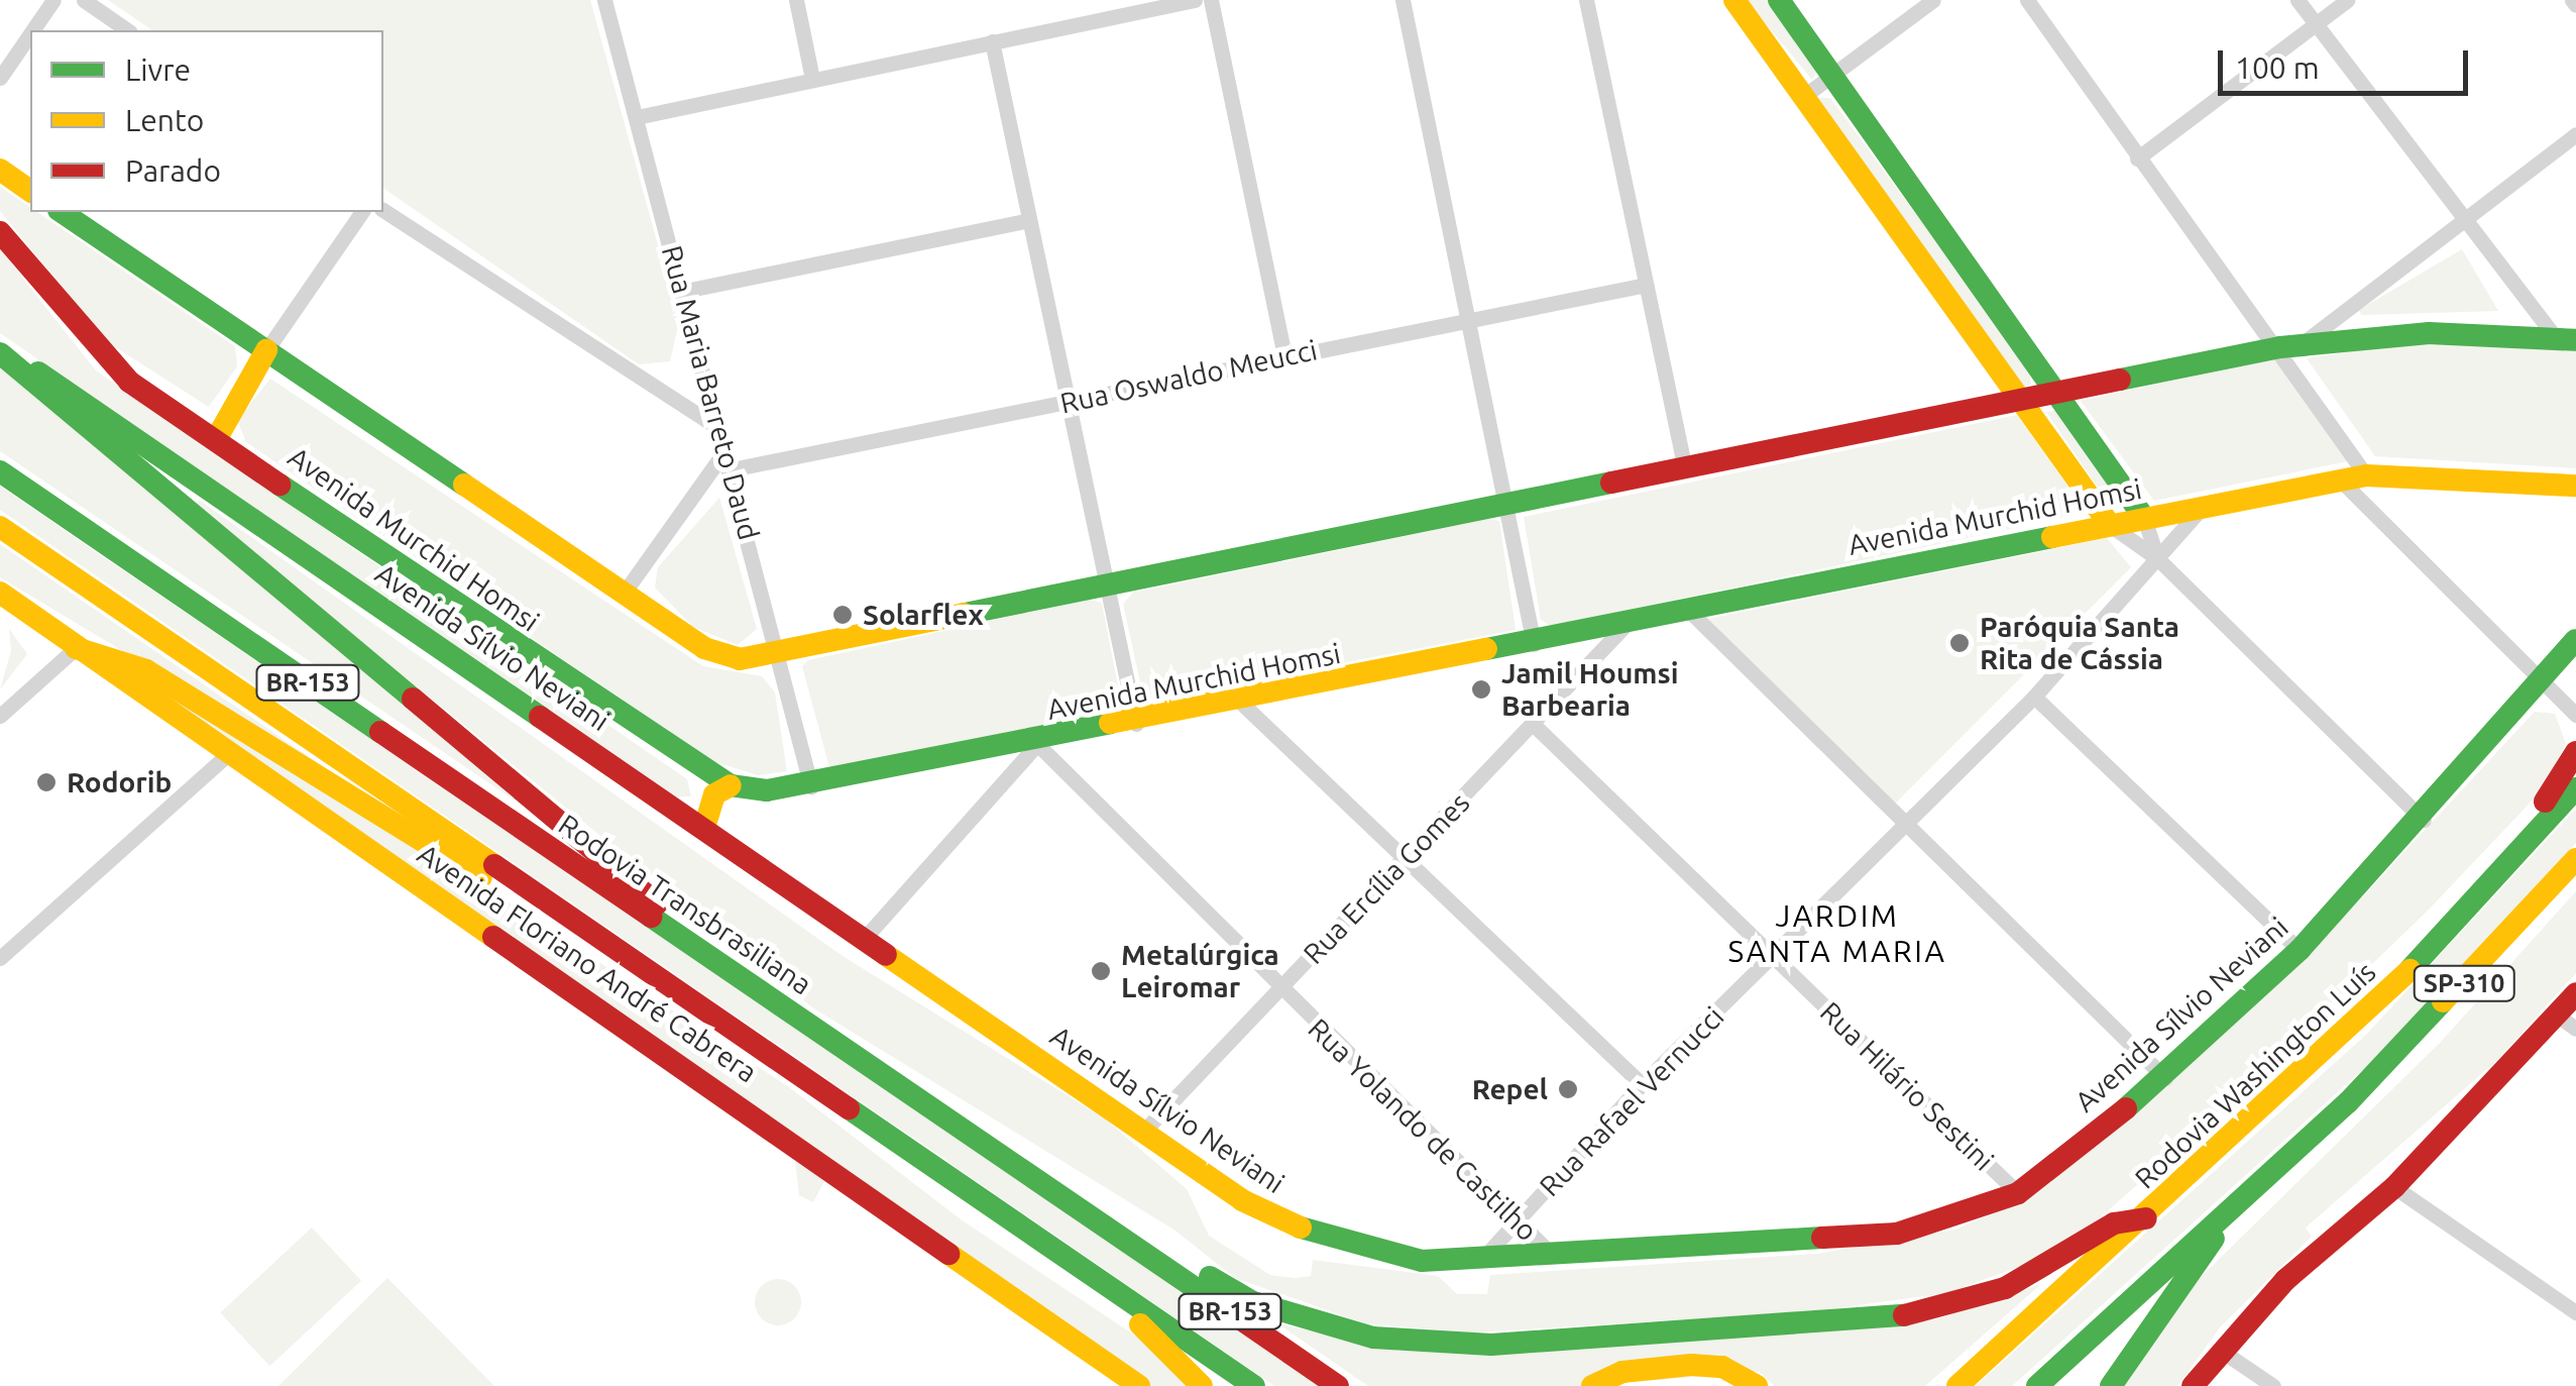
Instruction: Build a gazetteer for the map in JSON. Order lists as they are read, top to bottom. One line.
{"streets":{"main road":["Avenida Murchid Homsi","Avenida Sílvio Neviani","BR-153","Rodovia Transbrasiliana","Avenida Floriano André Cabrera","SP-310","Rodovia Washington Luís"],"street":["Rua Oswaldo Meucci","Rua Maria Barreto Daud","Rua Ercília Gomes","Rua Hilário Sestini","Rua Rafael Vernucci","Rua Yolando de Castilho"]},"crossings":[["Rua Oswaldo Meucci","Rua Maria Barreto Daud"],["Rua Maria Barreto Daud","Avenida Murchid Homsi"],["Avenida Murchid Homsi","Rua Ercília Gomes"],["Avenida Murchid Homsi","Rua Rafael Vernucci"],["Avenida Murchid Homsi","Rua Yolando de Castilho"],["Avenida Sílvio Neviani","Rua Ercília Gomes"],["Avenida Sílvio Neviani","Rua Hilário Sestini"],["Avenida Sílvio Neviani","Rua Rafael Vernucci"],["Avenida Sílvio Neviani","Rua Yolando de Castilho"],["Rua Ercília Gomes","Rua Hilário Sestini"],["Rua Ercília Gomes","Rua Yolando de Castilho"],["Rua Hilário Sestini","Rua Rafael Vernucci"],["Rua Rafael Vernucci","Rua Yolando de Castilho"]],"districts":["JARDIM SANTA MARIA"],"places":["Solarflex","Paróquia Santa Rita de Cássia","Jamil Houmsi Barbearia","Rodorib","Metalúrgica Leiromar","Repel"],"legend":["Livre","Lento","Parado"],"scale_bar":"100 m"}
